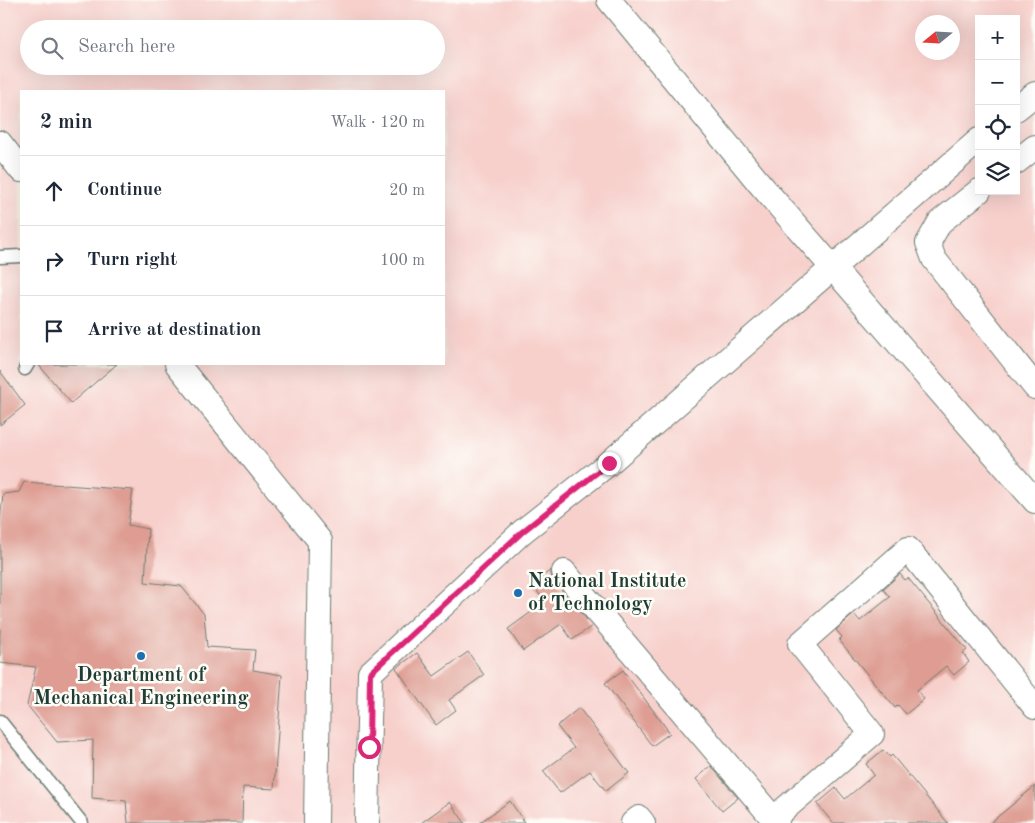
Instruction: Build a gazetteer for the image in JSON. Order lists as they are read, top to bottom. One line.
{"places":["National Institute of Technology","Department of Mechanical Engineering"],"north":"left","page":{"map_buttons":["+","−"],"search":"Search here","heading":["2 min","Walk · 120 m"],"list":[["Continue","20 m"],["Turn right","100 m"],"Arrive at destination"]}}
